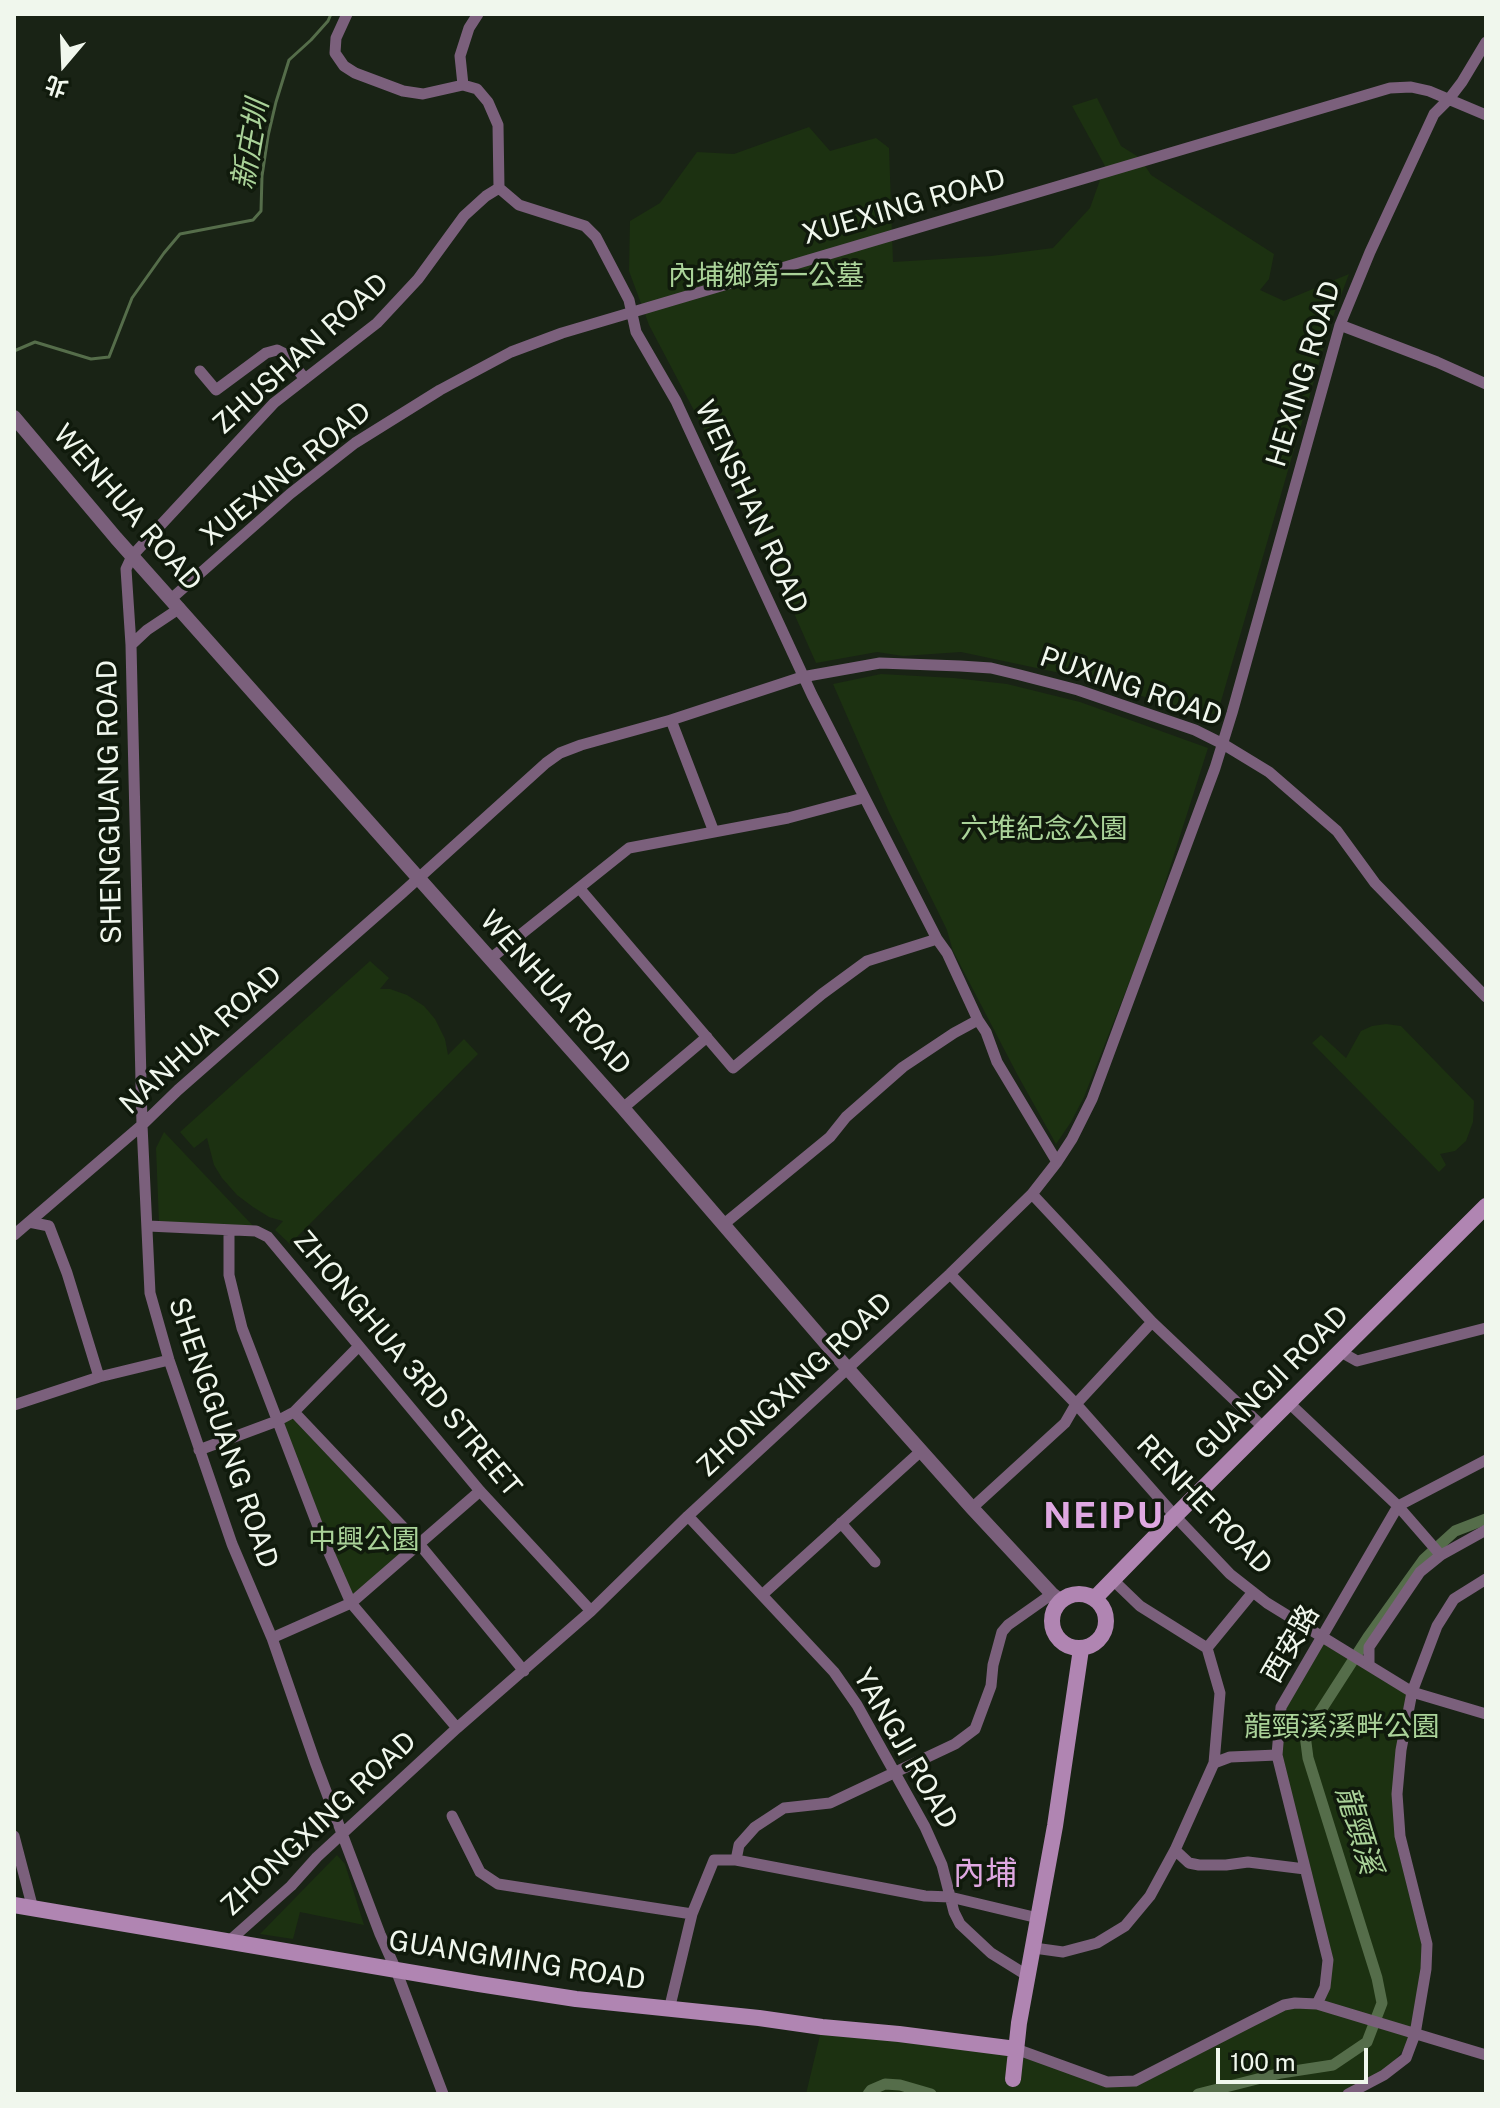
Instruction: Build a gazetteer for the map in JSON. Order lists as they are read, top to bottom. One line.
{"streets":{"main road":["GUANGJI ROAD","GUANGMING ROAD"],"street":["XUEXING ROAD","ZHUSHAN ROAD","HEXING ROAD","WENSHAN ROAD","WENHUA ROAD","PUXING ROAD","SHENGGUANG ROAD","NANHUA ROAD","ZHONGHUA 3RD STREET","ZHONGXING ROAD","RENHE ROAD","西安路","YANGJI ROAD"]},"crossings":[["XUEXING ROAD","HEXING ROAD"],["XUEXING ROAD","WENSHAN ROAD"],["XUEXING ROAD","WENHUA ROAD"],["XUEXING ROAD","SHENGGUANG ROAD"],["ZHUSHAN ROAD","WENSHAN ROAD"],["ZHUSHAN ROAD","WENHUA ROAD"],["ZHUSHAN ROAD","SHENGGUANG ROAD"],["HEXING ROAD","PUXING ROAD"],["HEXING ROAD","ZHONGXING ROAD"],["WENSHAN ROAD","PUXING ROAD"],["WENSHAN ROAD","ZHONGXING ROAD"],["WENHUA ROAD","SHENGGUANG ROAD"],["WENHUA ROAD","NANHUA ROAD"],["WENHUA ROAD","GUANGJI ROAD"],["WENHUA ROAD","ZHONGXING ROAD"],["PUXING ROAD","NANHUA ROAD"],["PUXING ROAD","ZHONGXING ROAD"],["SHENGGUANG ROAD","NANHUA ROAD"],["SHENGGUANG ROAD","ZHONGHUA 3RD STREET"],["SHENGGUANG ROAD","ZHONGXING ROAD"],["SHENGGUANG ROAD","GUANGMING ROAD"],["ZHONGHUA 3RD STREET","ZHONGXING ROAD"],["GUANGJI ROAD","RENHE ROAD"],["ZHONGXING ROAD","RENHE ROAD"],["ZHONGXING ROAD","YANGJI ROAD"],["ZHONGXING ROAD","GUANGMING ROAD"],["RENHE ROAD","西安路"]],"districts":["NEIPU","內埔"],"water":["新庄圳","龍頸溪"],"parks":["內埔鄉第一公墓","六堆紀念公園","中興公園","龍頸溪溪畔公園"],"scale_bar":"100 m","north":"bottom"}
